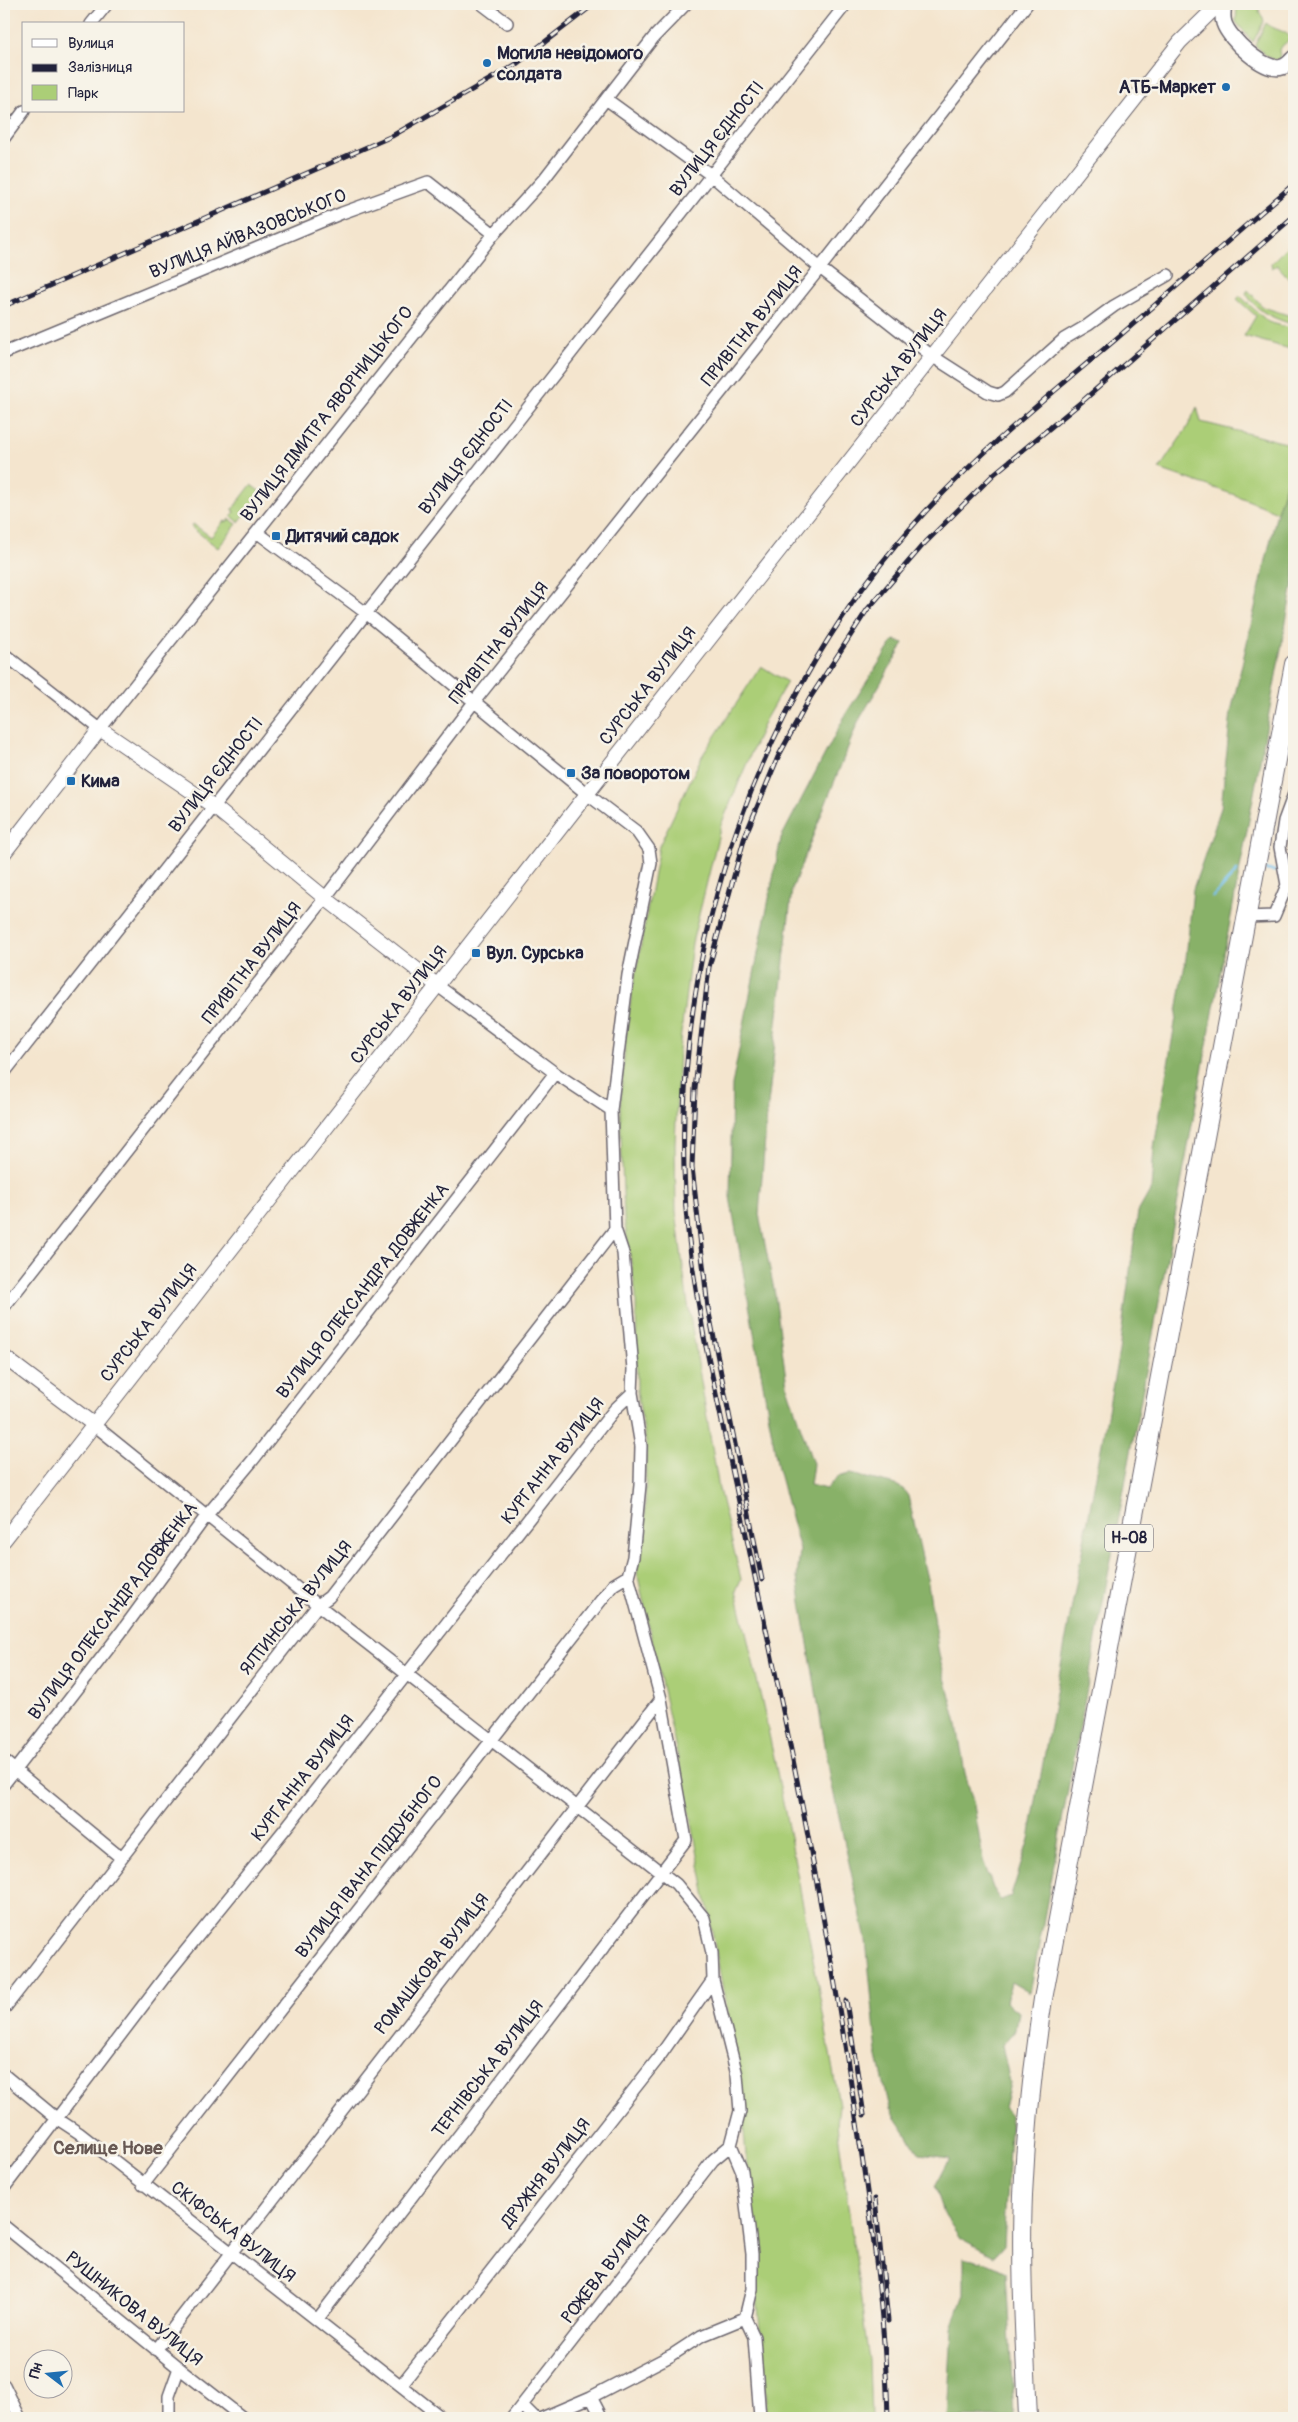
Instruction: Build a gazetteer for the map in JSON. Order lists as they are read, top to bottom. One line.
{"streets":{"main road":["Н-08"],"street":["ВУЛИЦЯ ЄДНОСТІ","ВУЛИЦЯ АЙВАЗОВСЬКОГО","ПРИВІТНА ВУЛИЦЯ","СУРСЬКА ВУЛИЦЯ","ВУЛИЦЯ ДМИТРА ЯВОРНИЦЬКОГО","ВУЛИЦЯ ОЛЕКСАНДРА ДОВЖЕНКА","КУРГАННА ВУЛИЦЯ","ЯЛТИНСЬКА ВУЛИЦЯ","ВУЛИЦЯ ІВАНА ПІДДУБНОГО","РОМАШКОВА ВУЛИЦЯ","ТЕРНІВСЬКА ВУЛИЦЯ","ДРУЖНЯ ВУЛИЦЯ","СКІФСЬКА ВУЛИЦЯ","РОЖЕВА ВУЛИЦЯ","РУШНИКОВА ВУЛИЦЯ"]},"crossings":[["ВУЛИЦЯ АЙВАЗОВСЬКОГО","ВУЛИЦЯ ДМИТРА ЯВОРНИЦЬКОГО"],["КУРГАННА ВУЛИЦЯ","СКІФСЬКА ВУЛИЦЯ"],["ВУЛИЦЯ ІВАНА ПІДДУБНОГО","СКІФСЬКА ВУЛИЦЯ"],["РОМАШКОВА ВУЛИЦЯ","ТЕРНІВСЬКА ВУЛИЦЯ"],["РОМАШКОВА ВУЛИЦЯ","СКІФСЬКА ВУЛИЦЯ"],["РОМАШКОВА ВУЛИЦЯ","РУШНИКОВА ВУЛИЦЯ"],["ТЕРНІВСЬКА ВУЛИЦЯ","СКІФСЬКА ВУЛИЦЯ"],["ДРУЖНЯ ВУЛИЦЯ","СКІФСЬКА ВУЛИЦЯ"]],"districts":["Селище Нове"],"places":{"other":["Могила невідомого солдата","АТБ-Маркет"],"transit":["Дитячий садок","За поворотом","Кима","Вул. Сурська"]},"legend":["Вулиця","Залізниця","Парк"],"north":"left"}
